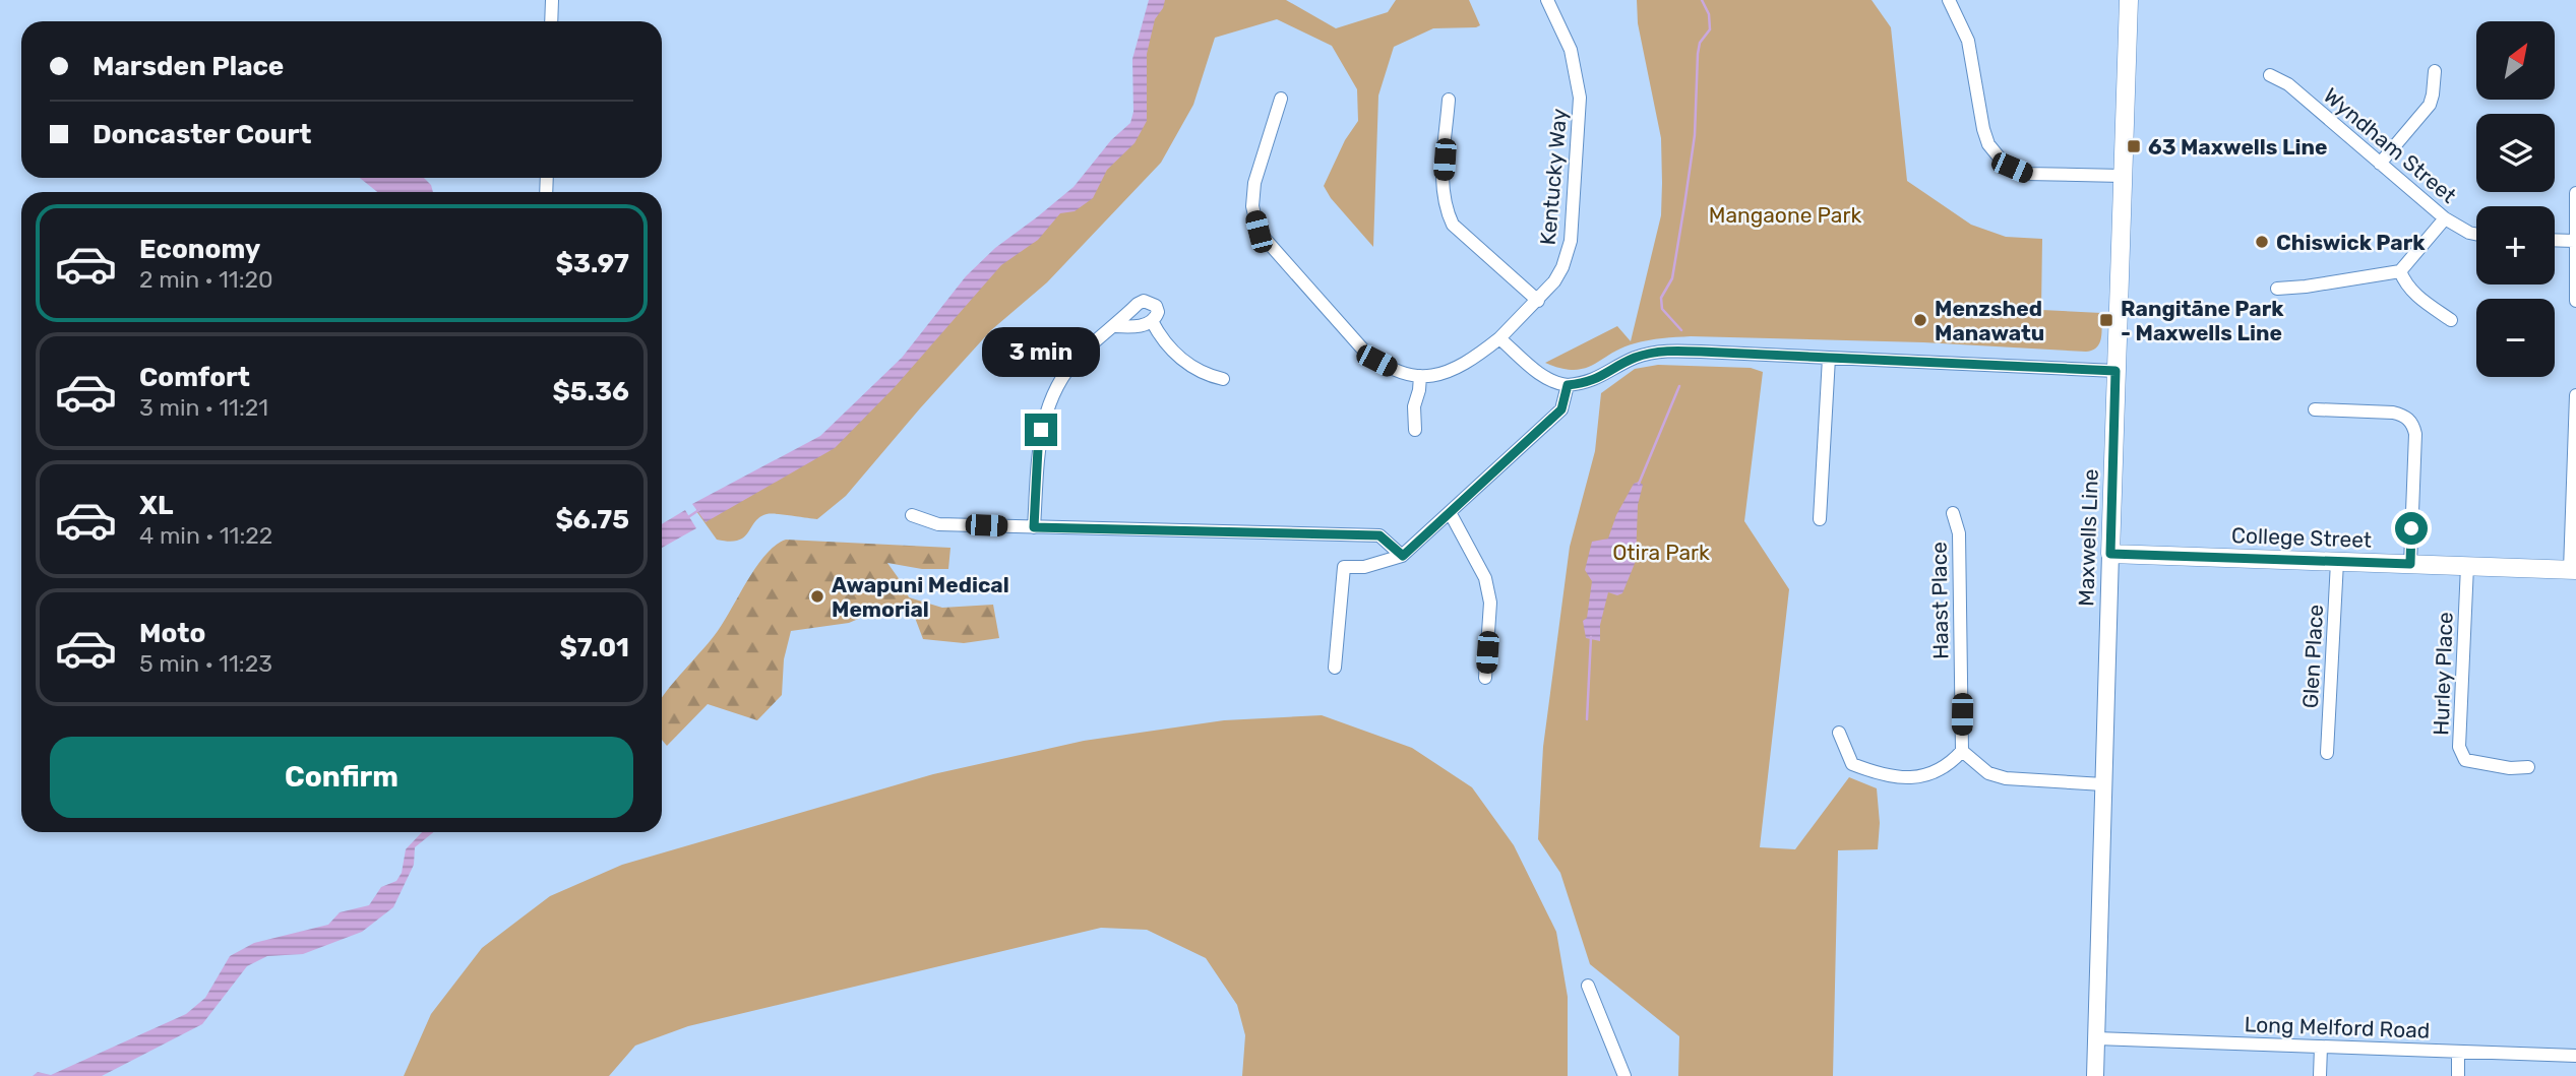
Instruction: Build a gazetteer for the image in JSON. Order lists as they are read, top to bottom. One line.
{"streets":{"main road":["Maxwells Line","College Street"],"street":["Wyndham Street","Kentucky Way","Haast Place","Glen Place","Hurley Place","Long Melford Road"]},"crossings":[["Maxwells Line","College Street"],["Maxwells Line","Long Melford Road"],["College Street","Glen Place"],["College Street","Hurley Place"]],"parks":["Mangaone Park","Otira Park"],"places":{"transit":["63 Maxwells Line","Rangitāne Park - Maxwells Line"],"other":["Chiswick Park","Menzshed Manawatu","Awapuni Medical Memorial"]},"north":"top right","page":{"map_buttons":["+","−"],"banner":["Marsden Place","Doncaster Court"],"list":[{"name":"Economy","note":"2 min · 11:20","value":"$3.97"},{"name":"Comfort","note":"3 min · 11:21","value":"$5.36"},{"name":"XL","note":"4 min · 11:22","value":"$6.75"},{"name":"Moto","note":"5 min · 11:23","value":"$7.01"}],"bubble":"3 min","buttons":"Confirm"}}
